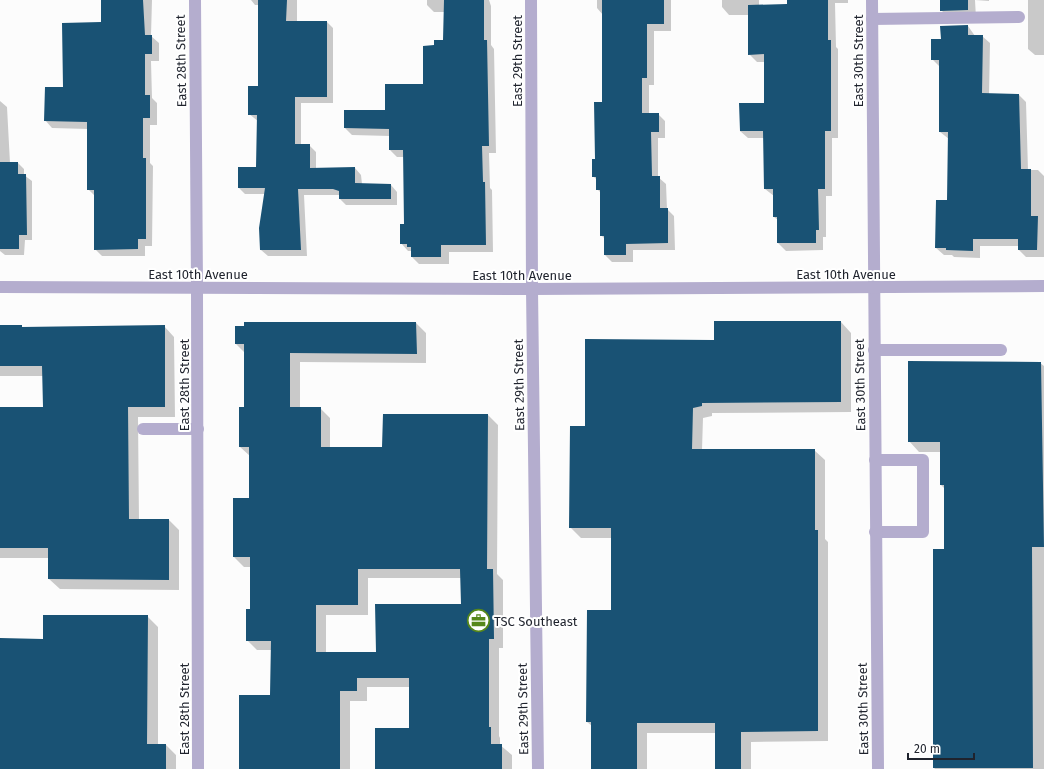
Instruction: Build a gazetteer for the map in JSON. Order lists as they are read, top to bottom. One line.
{"streets":{"street":["East 28th Street","East 29th Street","East 30th Street","East 10th Avenue"]},"crossings":[["East 28th Street","East 10th Avenue"],["East 29th Street","East 10th Avenue"],["East 30th Street","East 10th Avenue"]],"places":{"office":["TSC Southeast"]},"scale_bar":"20 m"}
